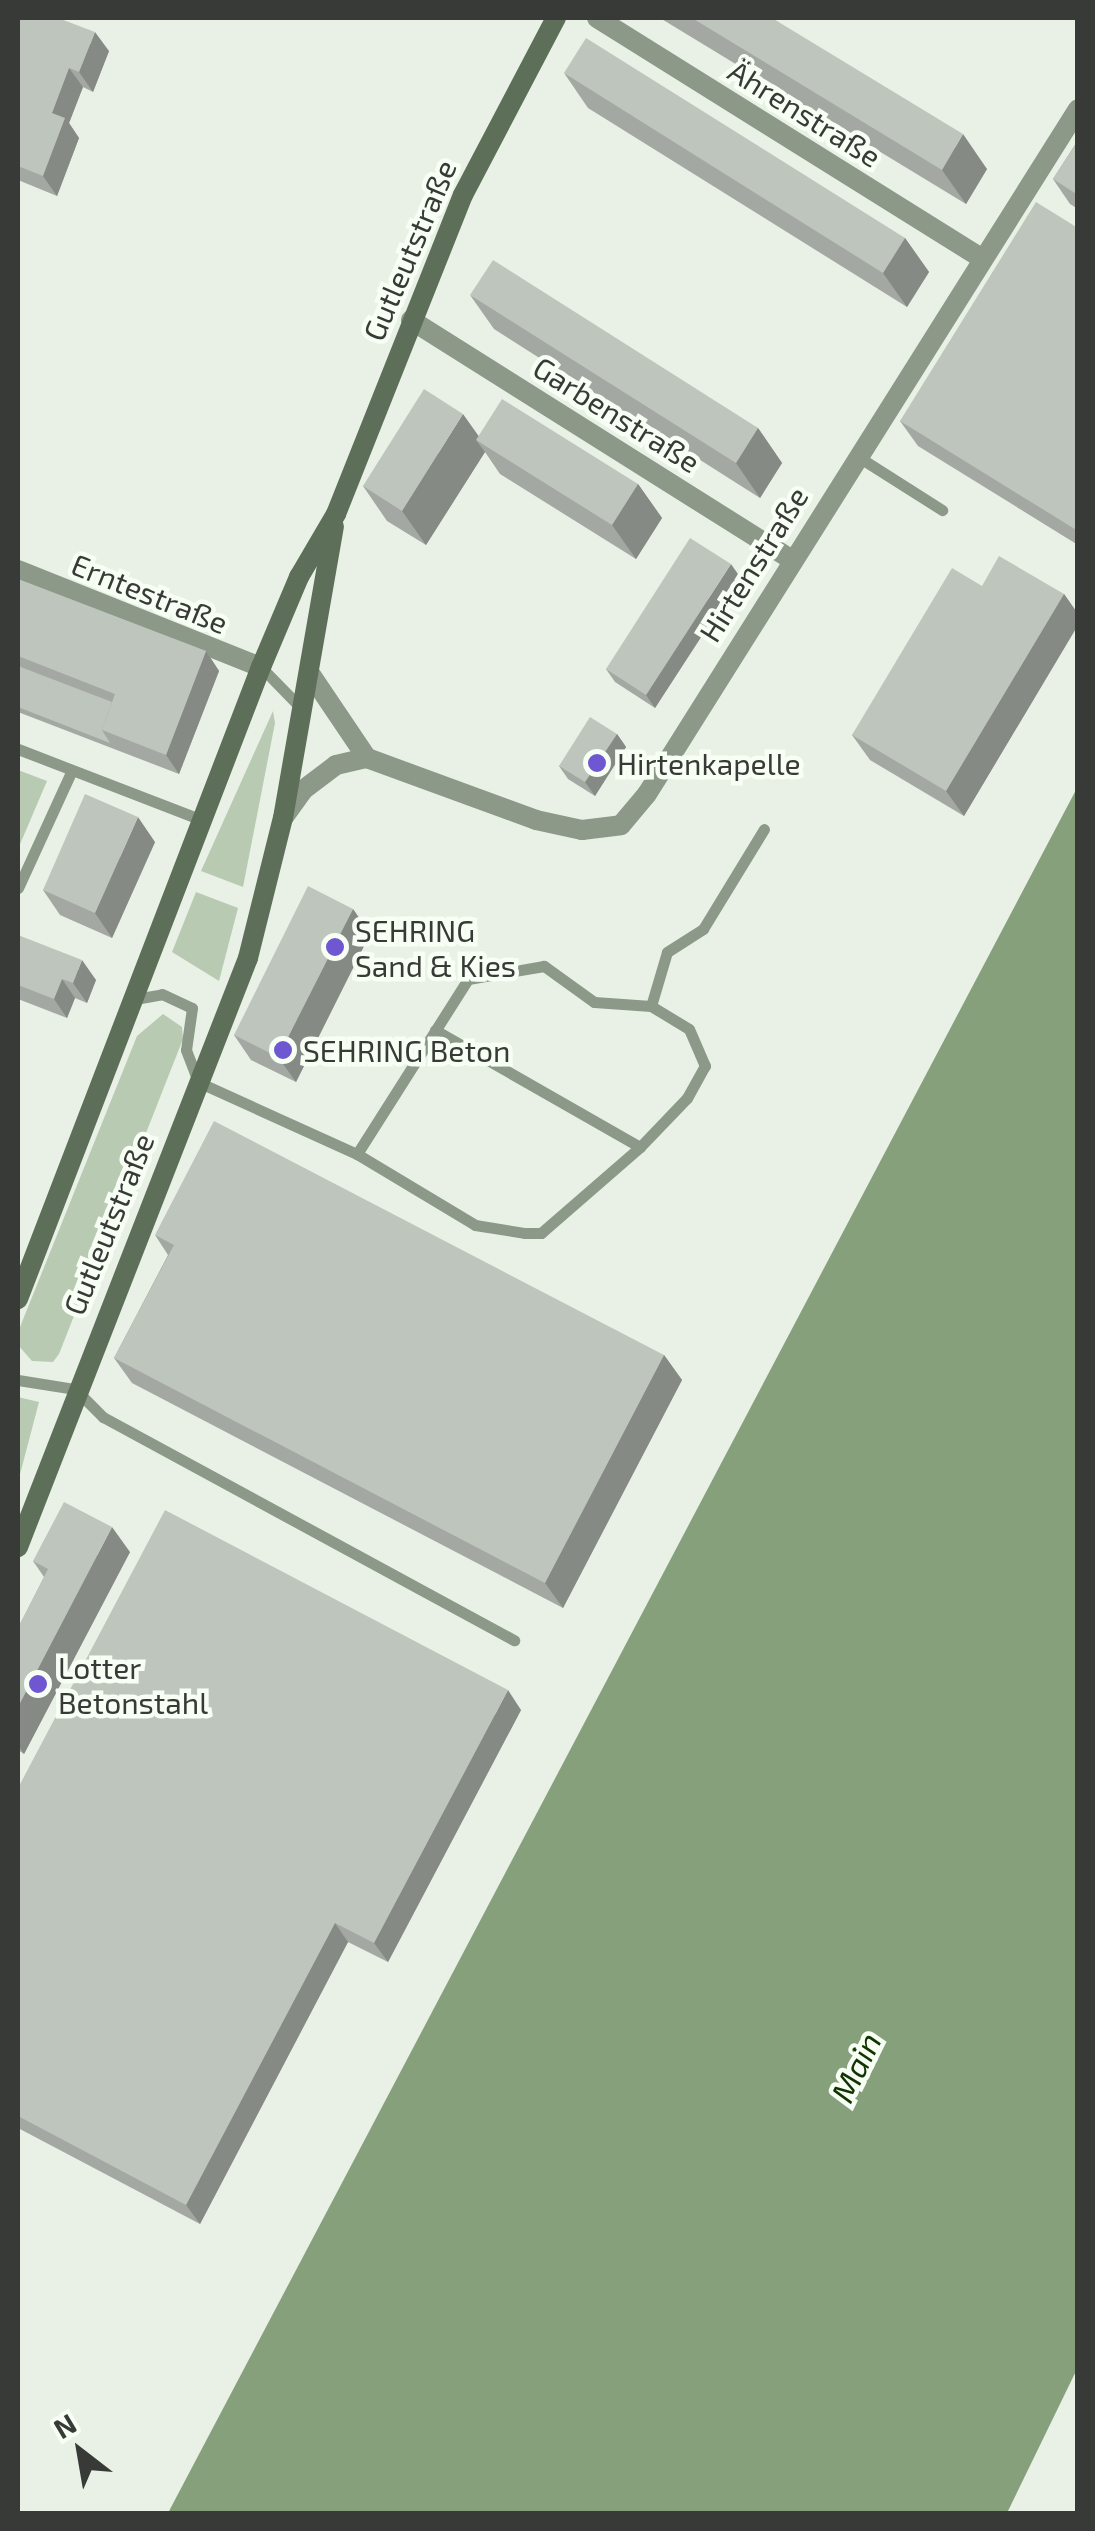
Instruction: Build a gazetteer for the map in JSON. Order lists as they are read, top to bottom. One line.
{"streets":{"main road":["Gutleutstraße"],"street":["Ährenstraße","Garbenstraße","Hirtenstraße","Erntestraße"]},"crossings":[["Ährenstraße","Hirtenstraße"],["Gutleutstraße","Garbenstraße"],["Gutleutstraße","Erntestraße"],["Garbenstraße","Hirtenstraße"]],"water":["Main"],"places":["Hirtenkapelle","SEHRING Sand & Kies","SEHRING Beton","Lotter Betonstahl"],"north":"top left"}
